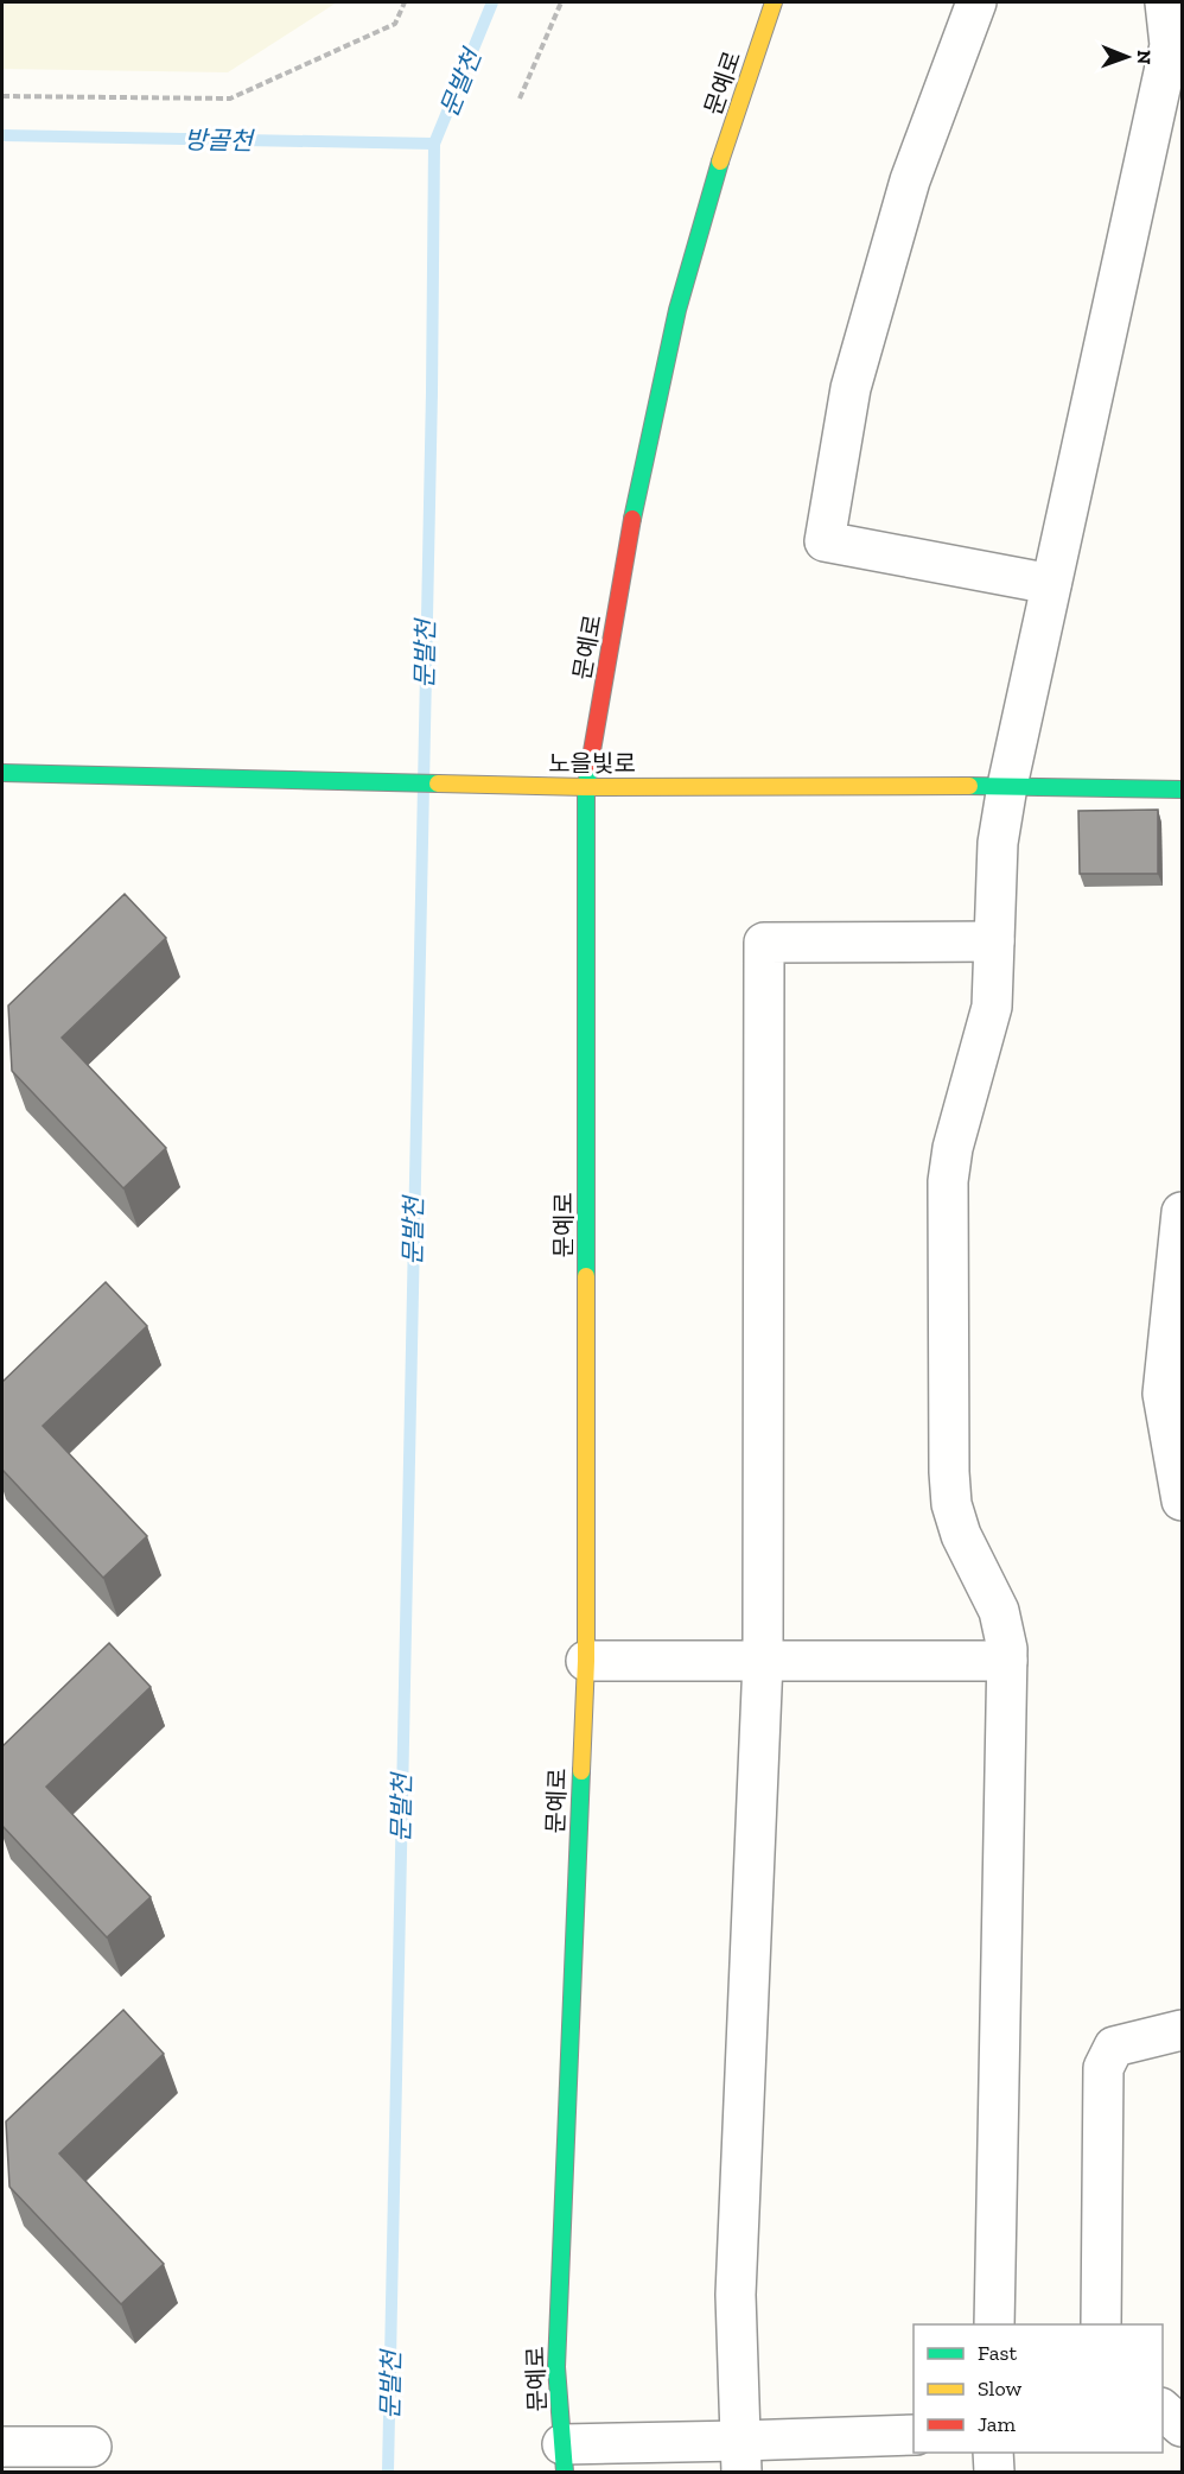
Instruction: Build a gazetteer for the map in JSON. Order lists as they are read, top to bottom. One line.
{"streets":{"street":["문예로","노을빛로"]},"crossings":[["문예로","노을빛로"]],"water":["문발천","방골천"],"legend":["Fast","Slow","Jam"],"north":"right"}
